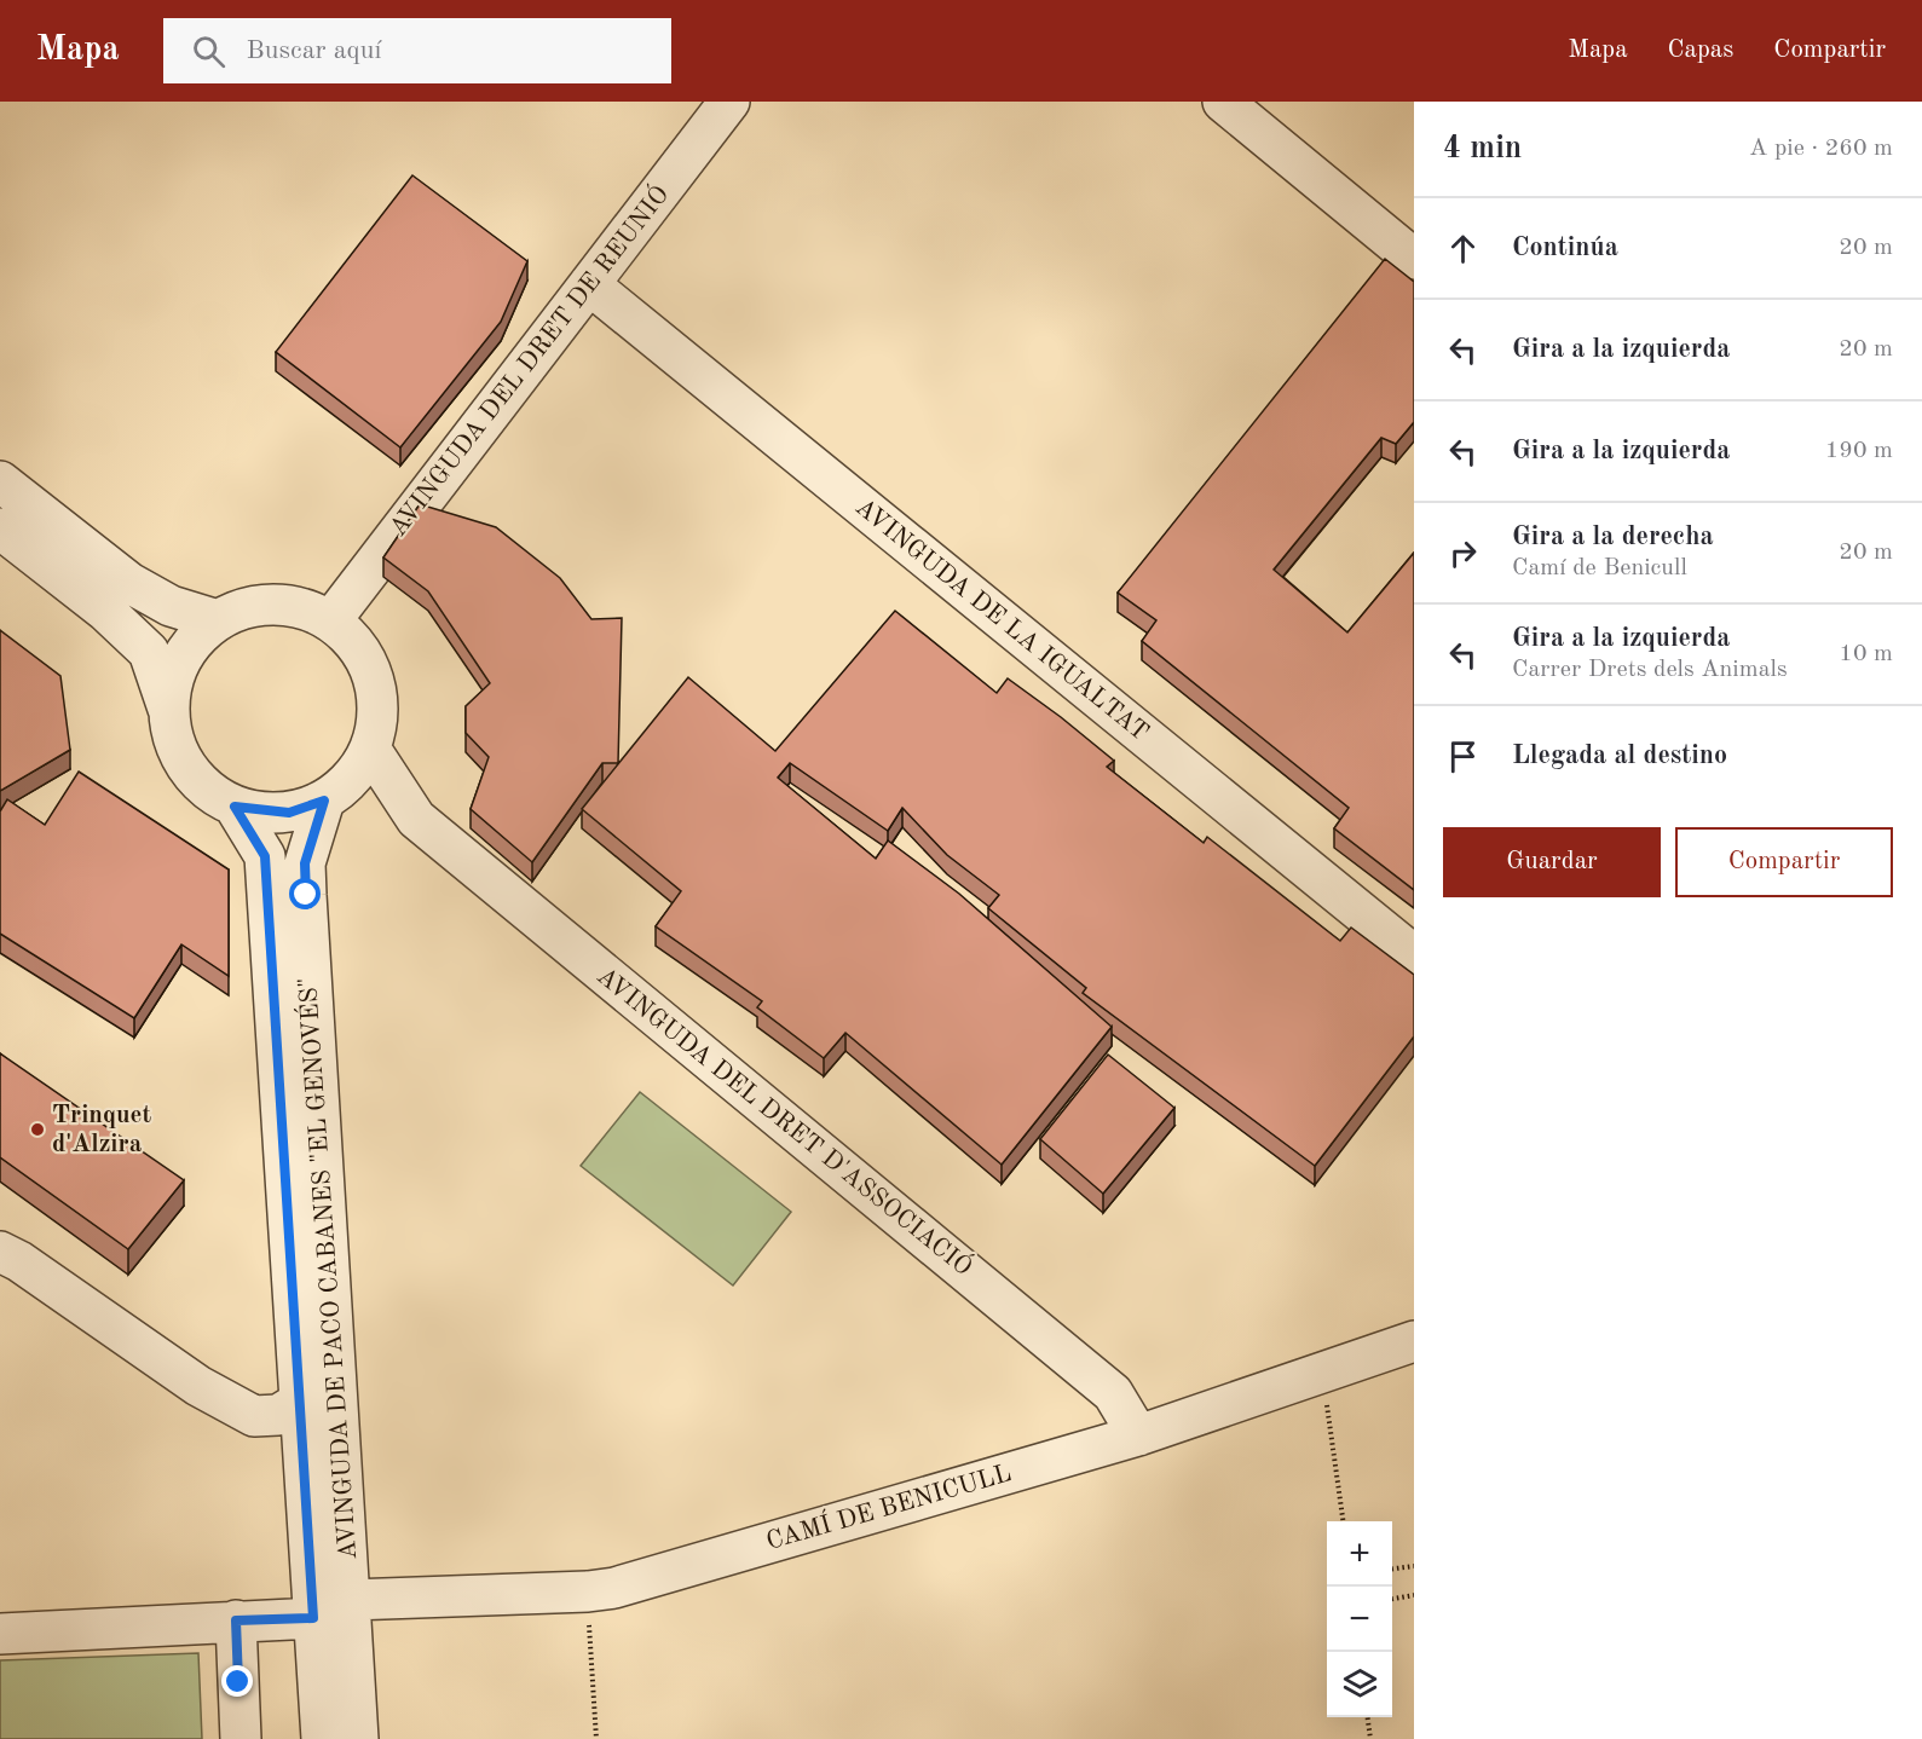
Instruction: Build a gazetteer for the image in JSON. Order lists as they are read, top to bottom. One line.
{"streets":{"street":["AVINGUDA DEL DRET DE REUNIÓ","AVINGUDA DE LA IGUALTAT","AVINGUDA DEL DRET D'ASSOCIACIÓ","AVINGUDA DE PACO CABANES \"EL GENOVÉS\"","CAMÍ DE BENICULL"]},"crossings":[["AVINGUDA DEL DRET DE REUNIÓ","AVINGUDA DE LA IGUALTAT"],["AVINGUDA DEL DRET DE REUNIÓ","AVINGUDA DEL DRET D'ASSOCIACIÓ"],["AVINGUDA DEL DRET DE REUNIÓ","AVINGUDA DE PACO CABANES \"EL GENOVÉS\""],["AVINGUDA DEL DRET D'ASSOCIACIÓ","AVINGUDA DE PACO CABANES \"EL GENOVÉS\""],["AVINGUDA DEL DRET D'ASSOCIACIÓ","CAMÍ DE BENICULL"],["AVINGUDA DE PACO CABANES \"EL GENOVÉS\"","CAMÍ DE BENICULL"]],"places":["Trinquet d'Alzira"],"page":{"header":"Mapa","search":"Buscar aquí","nav":["Mapa","Capas","Compartir"],"heading":["4 min","A pie · 260 m"],"list":[["Continúa","20 m"],["Gira a la izquierda","20 m"],["Gira a la izquierda","190 m"],["Gira a la derecha","Camí de Benicull","20 m"],["Gira a la izquierda","Carrer Drets dels Animals","10 m"],"Llegada al destino"],"buttons":["Guardar","Compartir"],"map_buttons":["+","−"]}}
